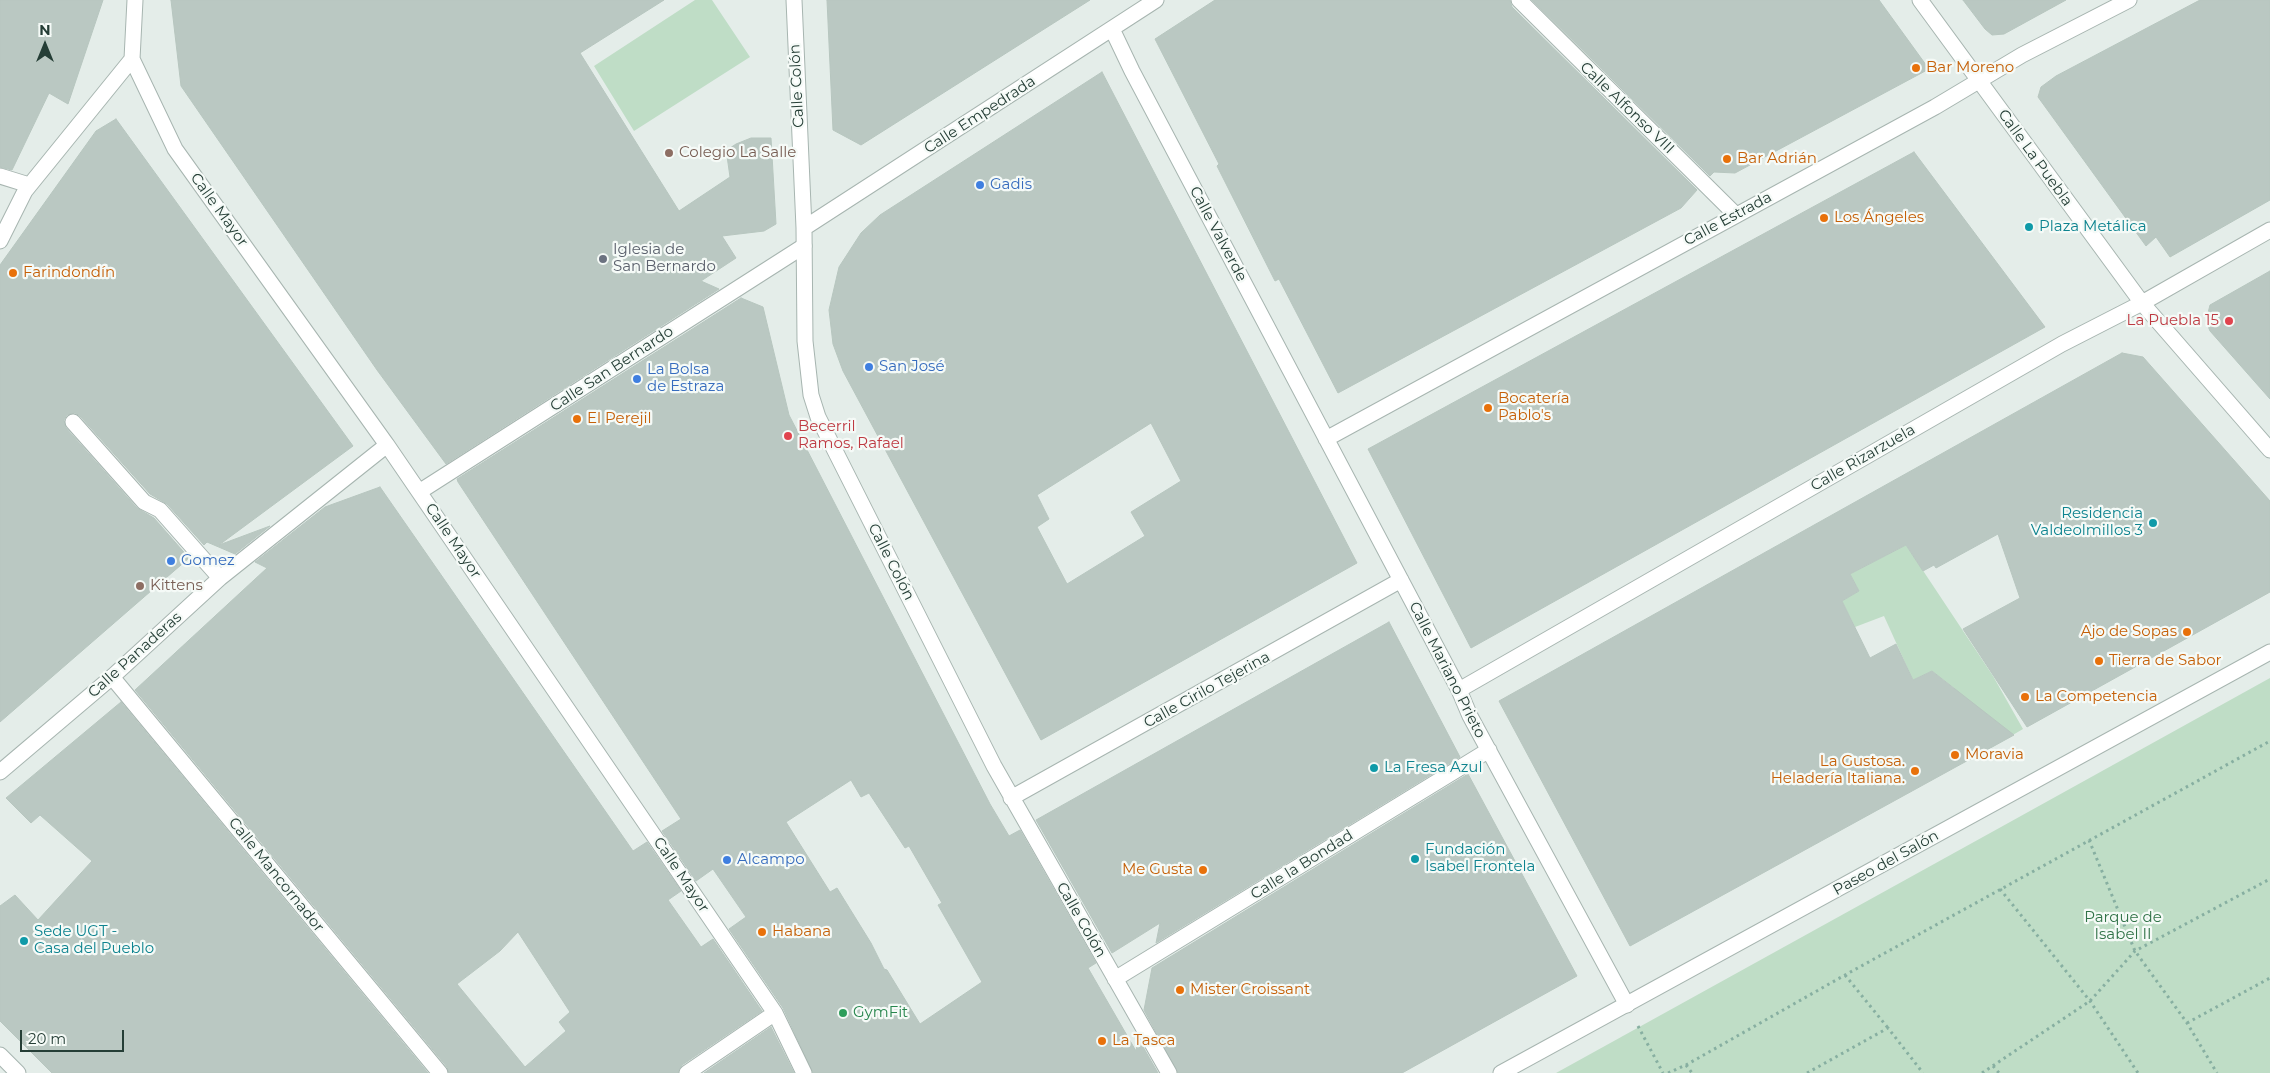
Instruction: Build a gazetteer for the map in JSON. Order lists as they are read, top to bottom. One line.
{"streets":{"street":["Calle Colón","Calle Alfonso VIII","Calle Empedrada","Calle La Puebla","Calle Mayor","Calle Estrada","Calle Valverde","Calle San Bernardo","Calle Rizarzuela","Calle Panaderas","Calle Mariano Prieto","Calle Cirilo Tejerina","Paseo del Salón","Calle la Bondad","Calle Mancornador"]},"crossings":[["Calle Colón","Calle Empedrada"],["Calle Colón","Calle San Bernardo"],["Calle Colón","Calle Cirilo Tejerina"],["Calle Colón","Calle la Bondad"],["Calle Alfonso VIII","Calle Estrada"],["Calle Empedrada","Calle Valverde"],["Calle La Puebla","Calle Estrada"],["Calle La Puebla","Calle Rizarzuela"],["Calle Mayor","Calle San Bernardo"],["Calle Mayor","Calle Panaderas"],["Calle Estrada","Calle Valverde"],["Calle Estrada","Calle Mariano Prieto"],["Calle Valverde","Calle Mariano Prieto"],["Calle Rizarzuela","Calle Mariano Prieto"],["Calle Panaderas","Calle Mancornador"],["Calle Mariano Prieto","Calle Cirilo Tejerina"],["Calle Mariano Prieto","Paseo del Salón"],["Calle Mariano Prieto","Calle la Bondad"]],"parks":["Parque de Isabel II"],"places":["Bar Moreno","Colegio La Salle","Bar Adrián","Gadis","Los Ángeles","Plaza Metálica","Iglesia de San Bernardo","Farindondín","La Puebla 15","San José","La Bolsa de Estraza","Bocatería Pablo's","El Perejil","Becerril Ramos, Rafael","Residencia Valdeolmillos 3","Gomez","Kittens","Ajo de Sopas","Tierra de Sabor","La Competencia","Moravia","La Fresa Azul","La Gustosa. Heladería Italiana.","Fundación Isabel Frontela","Alcampo","Me Gusta","Habana","Sede UGT - Casa del Pueblo","Mister Croissant","GymFit","La Tasca"],"scale_bar":"20 m","north":"top"}
